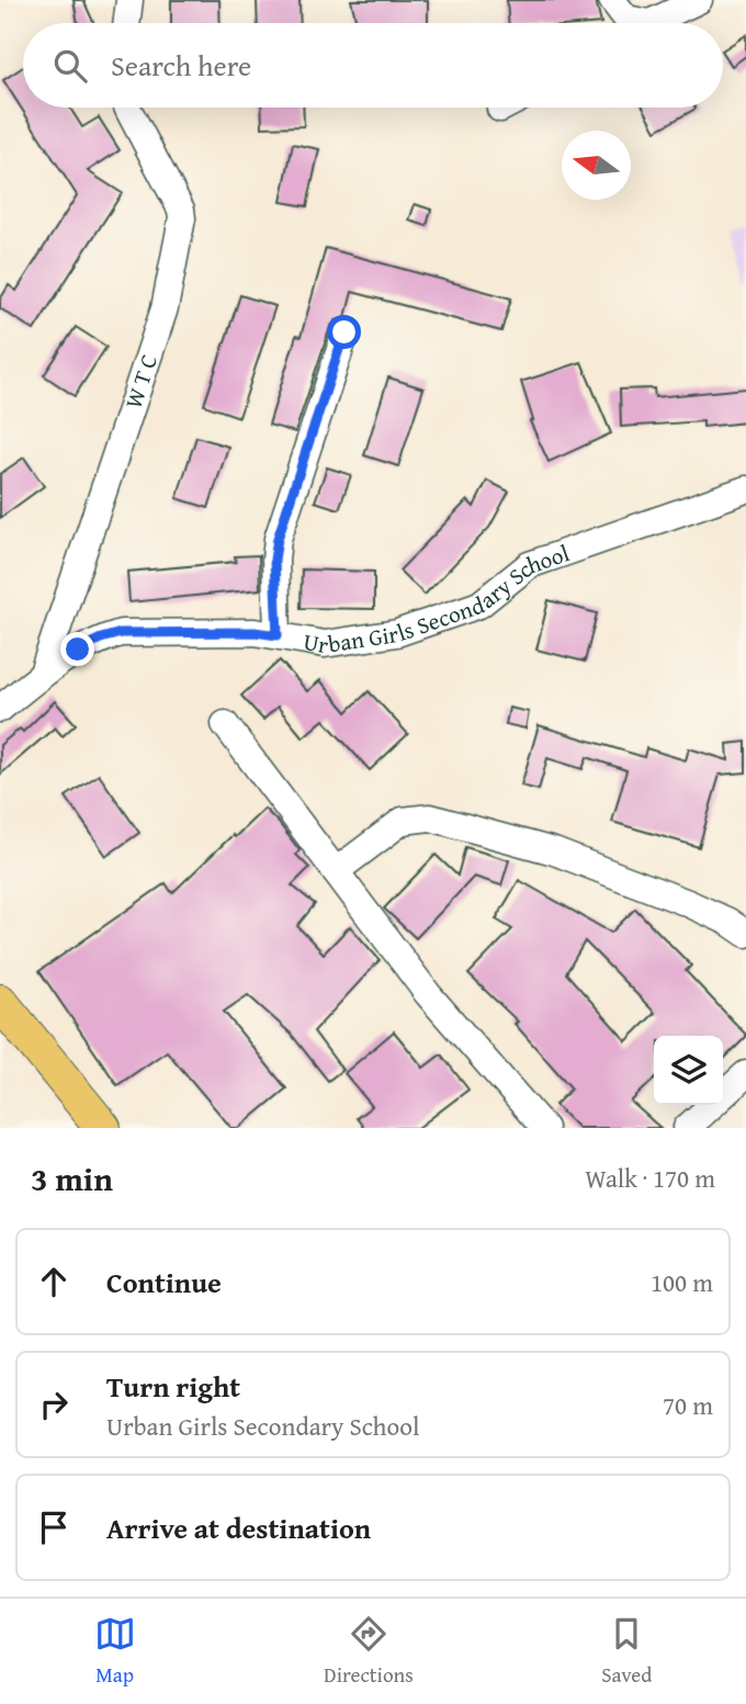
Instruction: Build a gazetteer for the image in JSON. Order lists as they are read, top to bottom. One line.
{"streets":{"street":["W T C","Urban Girls Secondary School"]},"crossings":[["W T C","Urban Girls Secondary School"]],"north":"left","page":{"search":"Search here","heading":["3 min","Walk · 170 m"],"list":[["Continue","100 m"],["Turn right","Urban Girls Secondary School","70 m"],"Arrive at destination"],"nav":["Map","Directions","Saved"]}}
